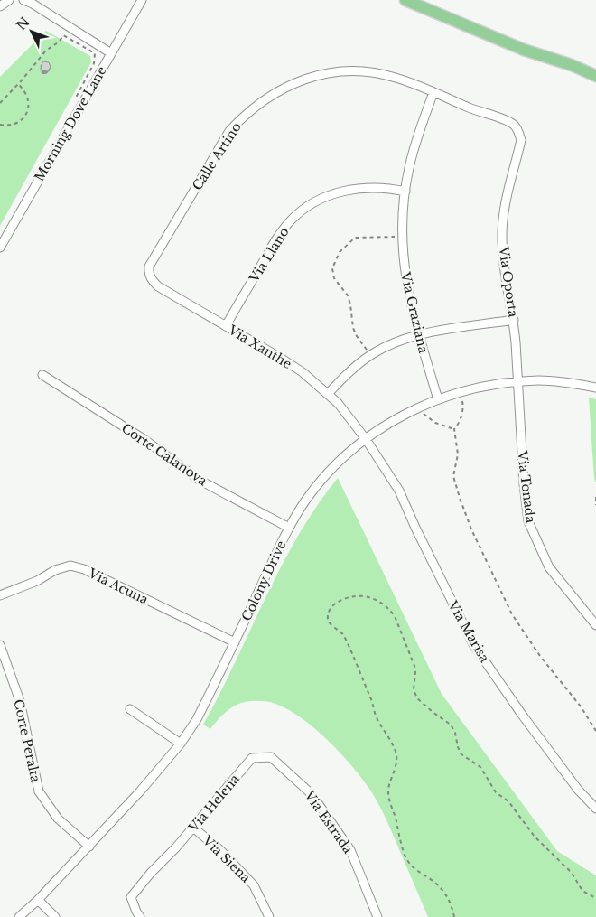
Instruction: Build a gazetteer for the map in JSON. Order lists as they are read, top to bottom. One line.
{"streets":{"street":["Morning Dove Lane","Calle Artino","Via Llano","Via Oporta","Via Graziana","Via Xanthe","Corte Calanova","Via Tonada","Colony Drive","Via Acuna","Via Marisa","Corte Peralta","Via Helena","Via Estrada","Via Siena"]},"crossings":[["Calle Artino","Via Oporta"],["Calle Artino","Via Graziana"],["Calle Artino","Via Xanthe"],["Via Llano","Via Graziana"],["Via Llano","Via Xanthe"],["Via Oporta","Via Tonada"],["Via Oporta","Colony Drive"],["Via Graziana","Colony Drive"],["Via Xanthe","Colony Drive"],["Via Xanthe","Via Marisa"],["Corte Calanova","Colony Drive"],["Via Tonada","Colony Drive"],["Colony Drive","Via Acuna"],["Colony Drive","Via Marisa"],["Colony Drive","Corte Peralta"],["Via Helena","Via Estrada"],["Via Helena","Via Siena"]],"north":"top left"}
